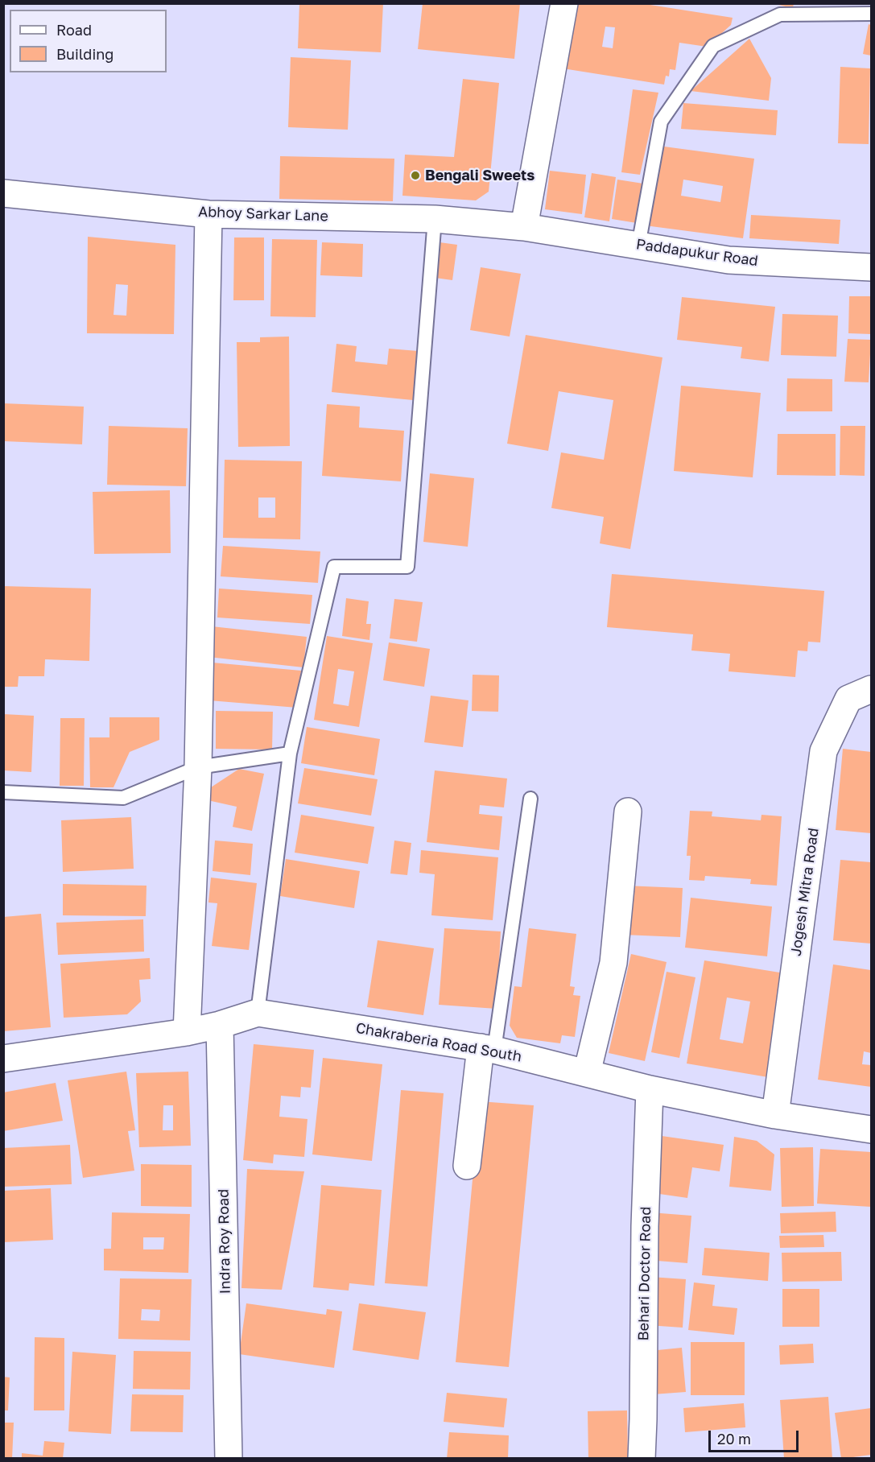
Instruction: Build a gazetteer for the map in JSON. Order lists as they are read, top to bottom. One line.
{"streets":{"street":["Abhoy Sarkar Lane","Paddapukur Road","Jogesh Mitra Road","Chakraberia Road South","Indra Roy Road","Behari Doctor Road"]},"crossings":[["Abhoy Sarkar Lane","Paddapukur Road"],["Jogesh Mitra Road","Chakraberia Road South"],["Chakraberia Road South","Indra Roy Road"],["Chakraberia Road South","Behari Doctor Road"]],"places":["Bengali Sweets"],"legend":["Road","Building"],"scale_bar":"20 m"}
